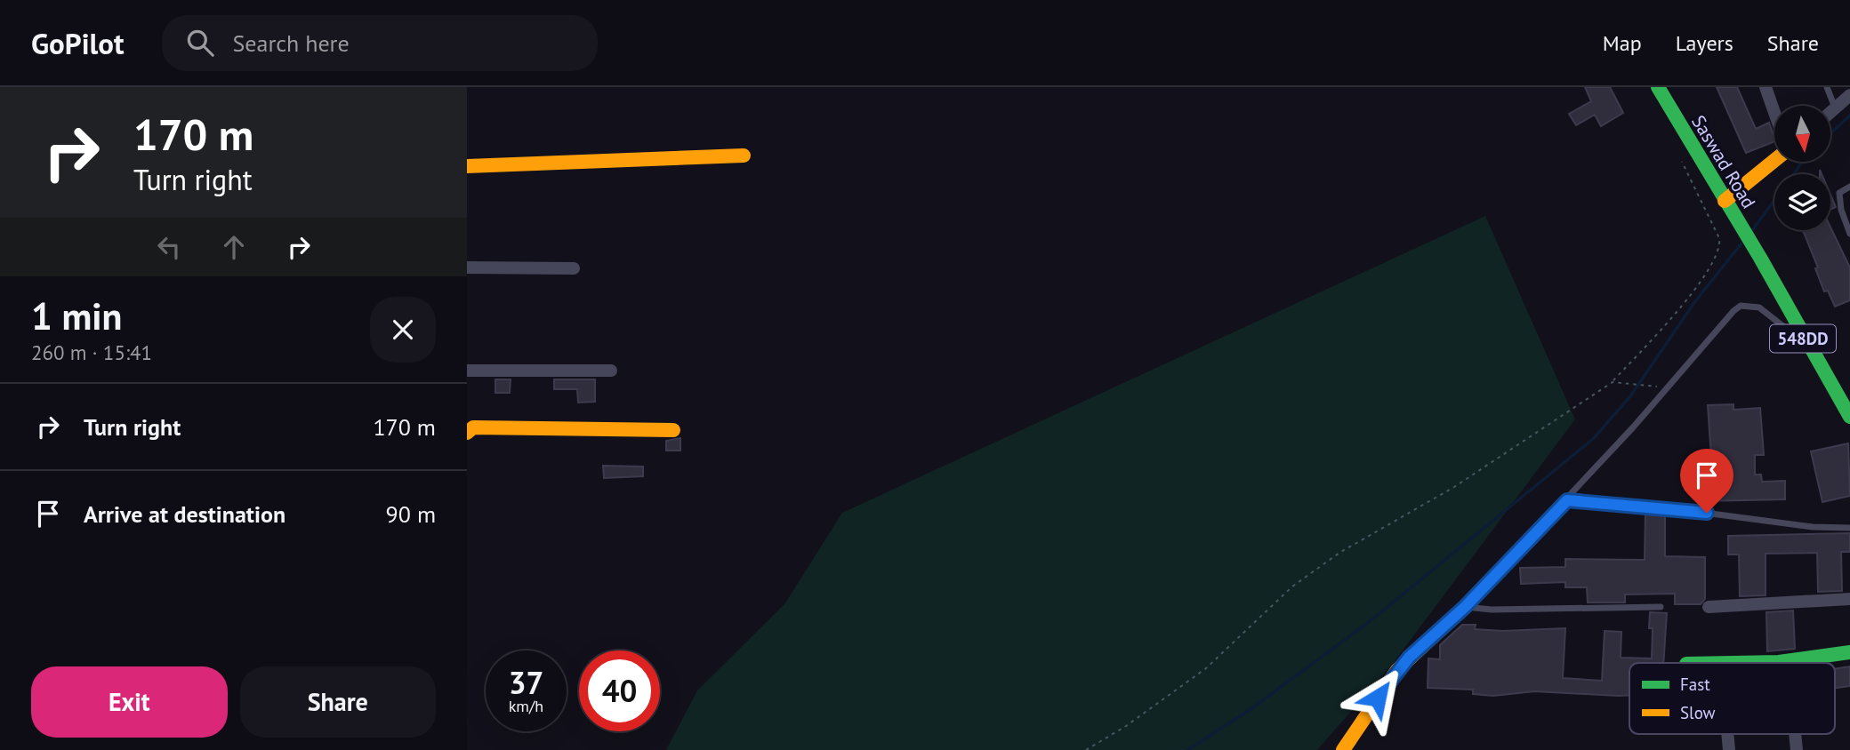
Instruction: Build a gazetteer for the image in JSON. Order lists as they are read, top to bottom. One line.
{"streets":{"main road":["Saswad Road","548DD"]},"legend":["Fast","Slow"],"north":"bottom","page":{"header":"GoPilot","search":"Search here","nav":["Map","Layers","Share"],"turn":["170 m","Turn right"],"heading":["1 min","260 m · 15:41"],"list":[{"name":"Turn right","value":"170 m"},{"name":"Arrive at destination","value":"90 m"}],"speed":"37 km/h","limit":"40","buttons":["Exit","Share"]}}
